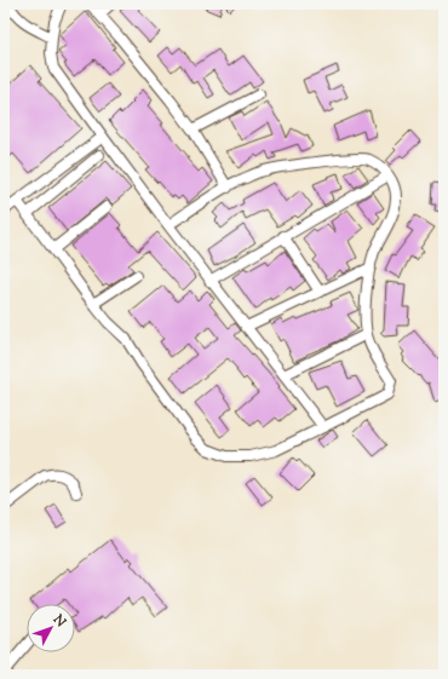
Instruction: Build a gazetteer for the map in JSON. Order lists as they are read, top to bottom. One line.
{"north":"top right"}
